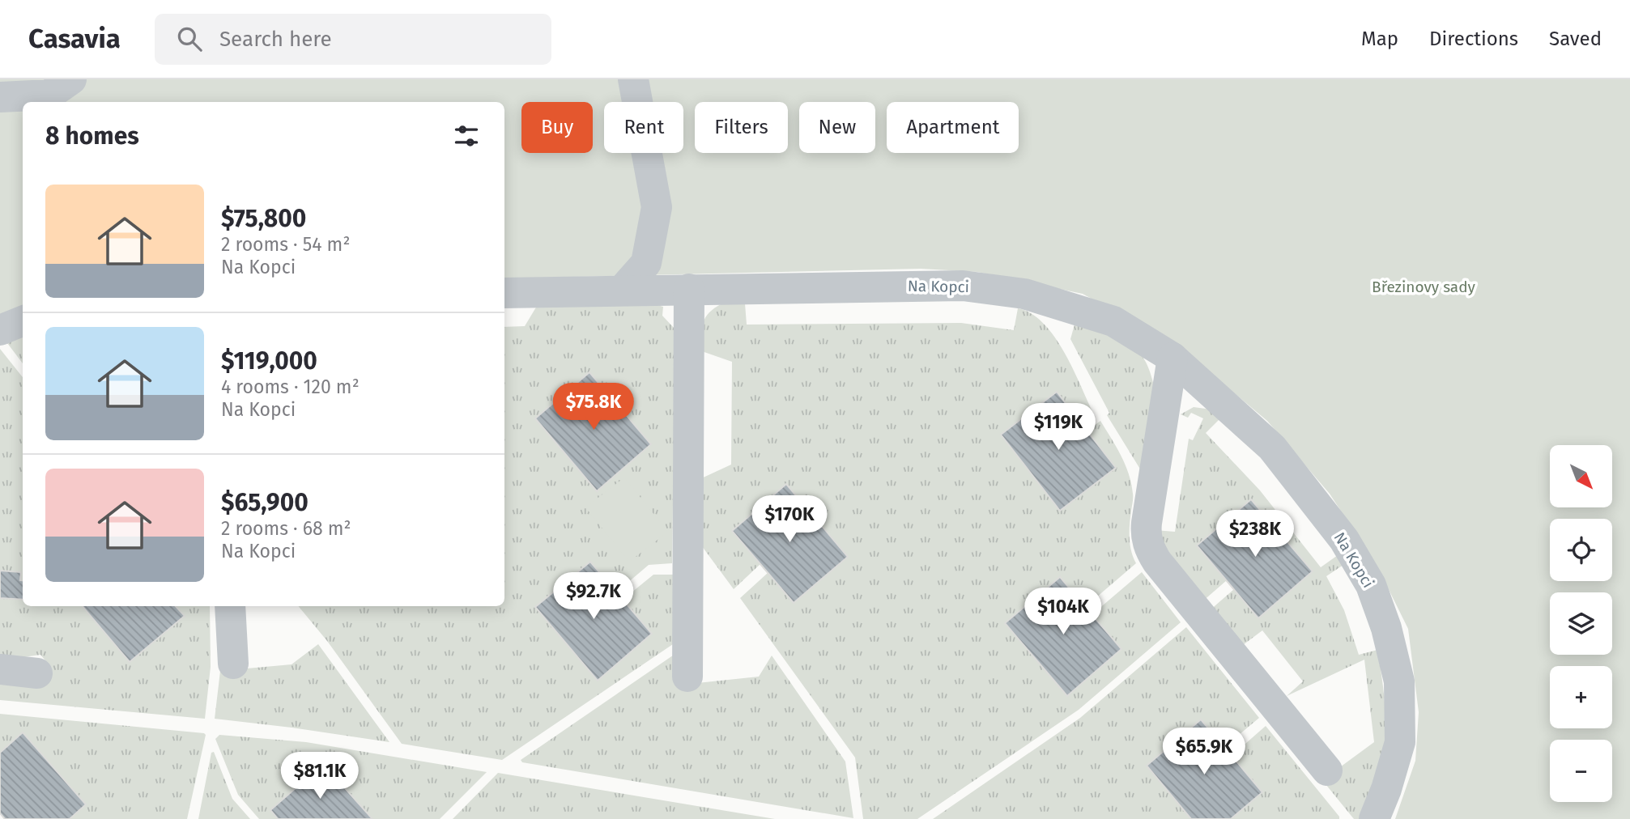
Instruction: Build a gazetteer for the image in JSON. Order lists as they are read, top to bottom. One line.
{"streets":{"street":["Na Kopci"]},"parks":["Březinovy sady"],"north":"bottom right","page":{"header":"Casavia","search":"Search here","nav":["Map","Directions","Saved"],"chip":["Buy","Rent","Filters","New","Apartment"],"heading":"8 homes","list":[{"name":"$75,800","note":"2 rooms · 54 m² · Na Kopci"},{"name":"$119,000","note":"4 rooms · 120 m² · Na Kopci"},{"name":"$65,900","note":"2 rooms · 68 m² · Na Kopci"}],"price":["$75.8K","$119K","$170K","$238K","$92.7K","$104K","$65.9K","$81.1K"],"map_buttons":["+","−"]}}
